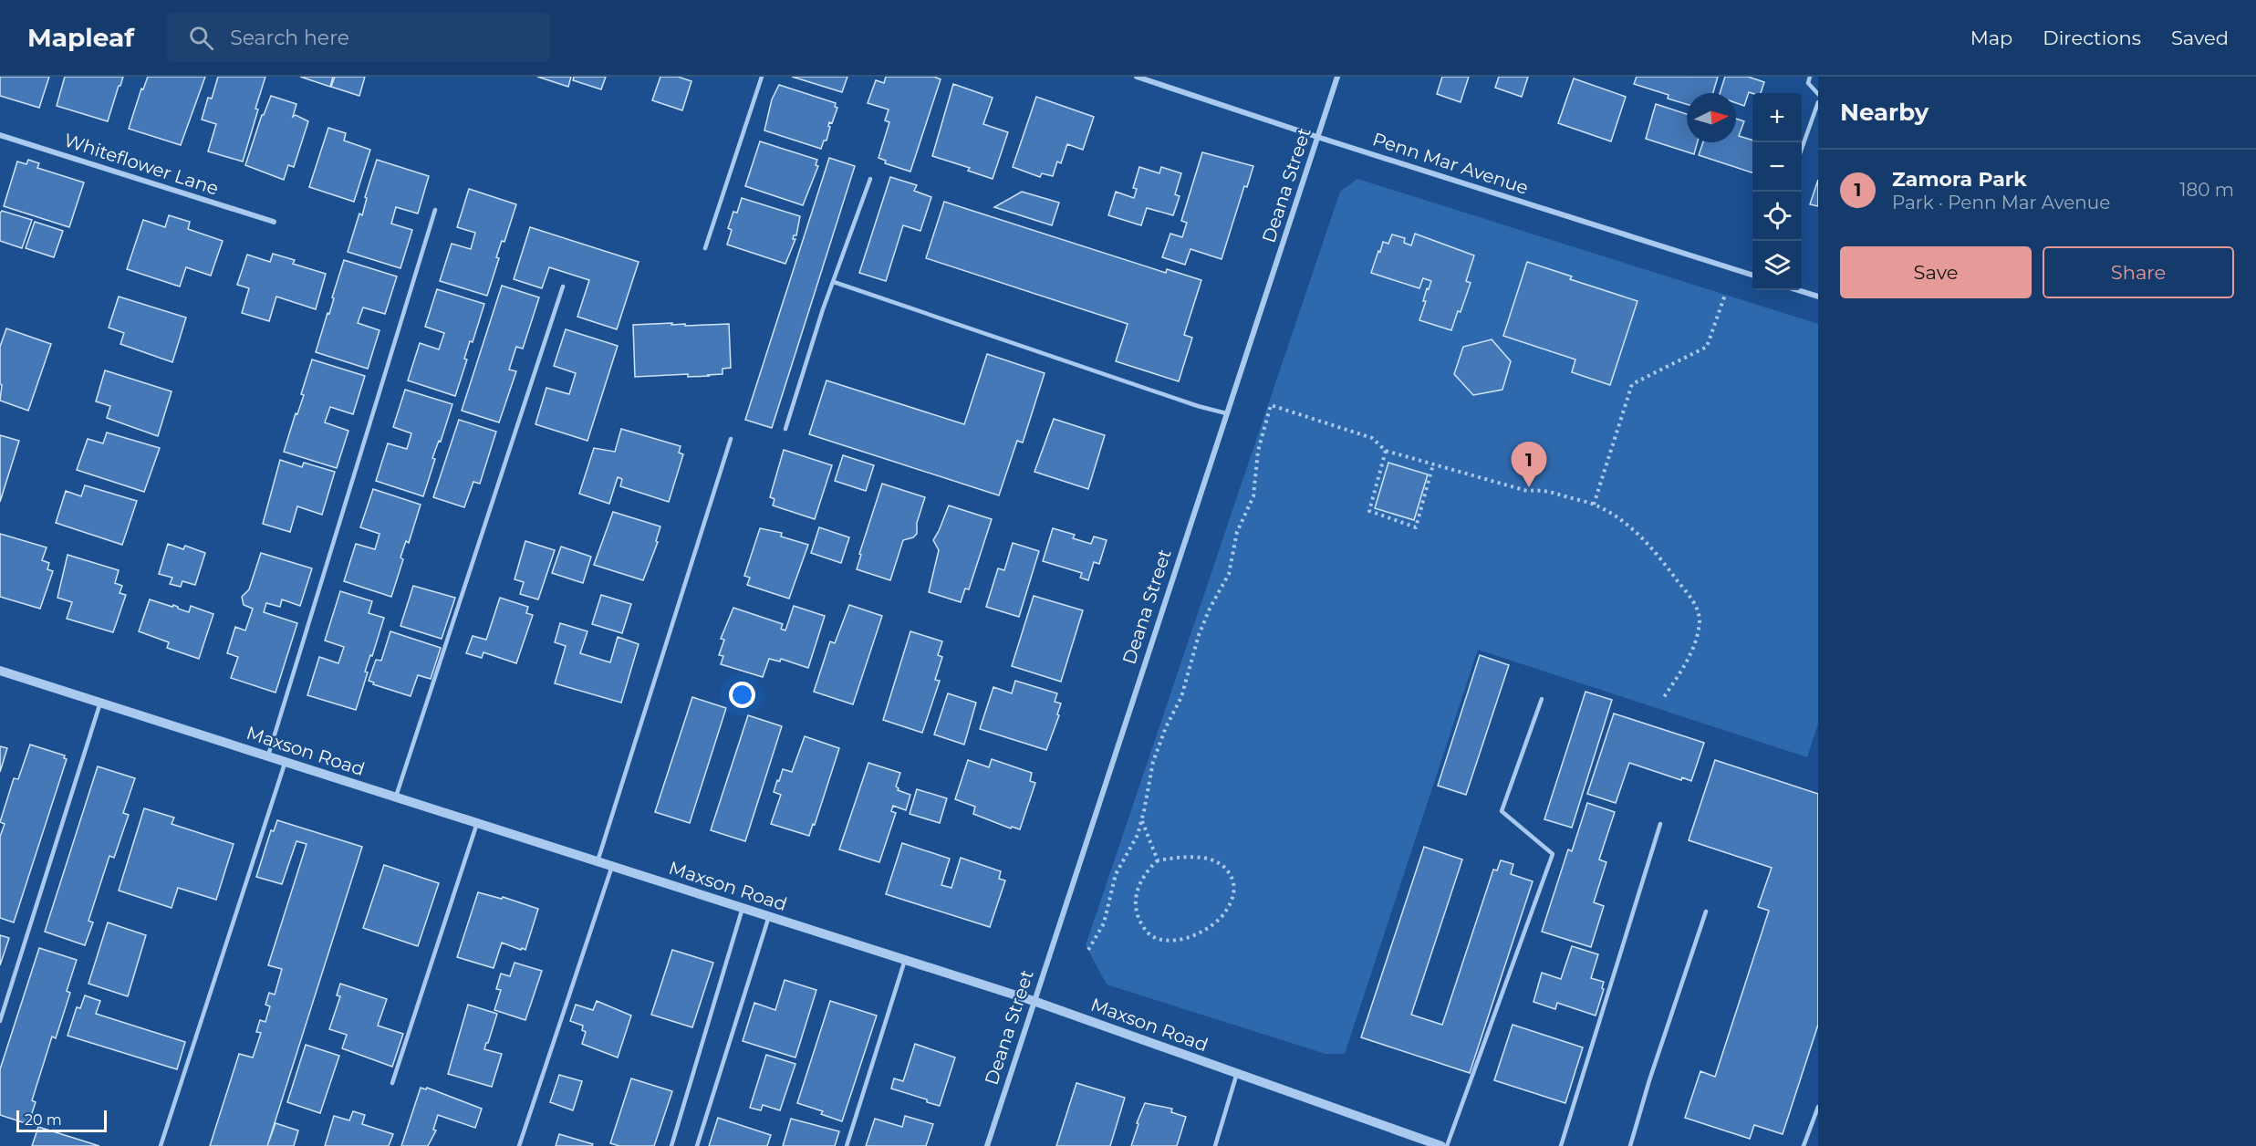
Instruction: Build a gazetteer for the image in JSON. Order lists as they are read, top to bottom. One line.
{"streets":{"street":["Penn Mar Avenue","Whiteflower Lane","Deana Street","Maxson Road"]},"crossings":[["Penn Mar Avenue","Deana Street"],["Deana Street","Maxson Road"]],"scale_bar":"20 m","north":"right","page":{"header":"Mapleaf","search":"Search here","nav":["Map","Directions","Saved"],"heading":"Nearby","map_buttons":["+","−"],"list":[{"mark":"1","name":"Zamora Park","note":"Park · Penn Mar Avenue","value":"180 m"}],"buttons":["Save","Share"],"pins":"1","scale":"20 m"}}
